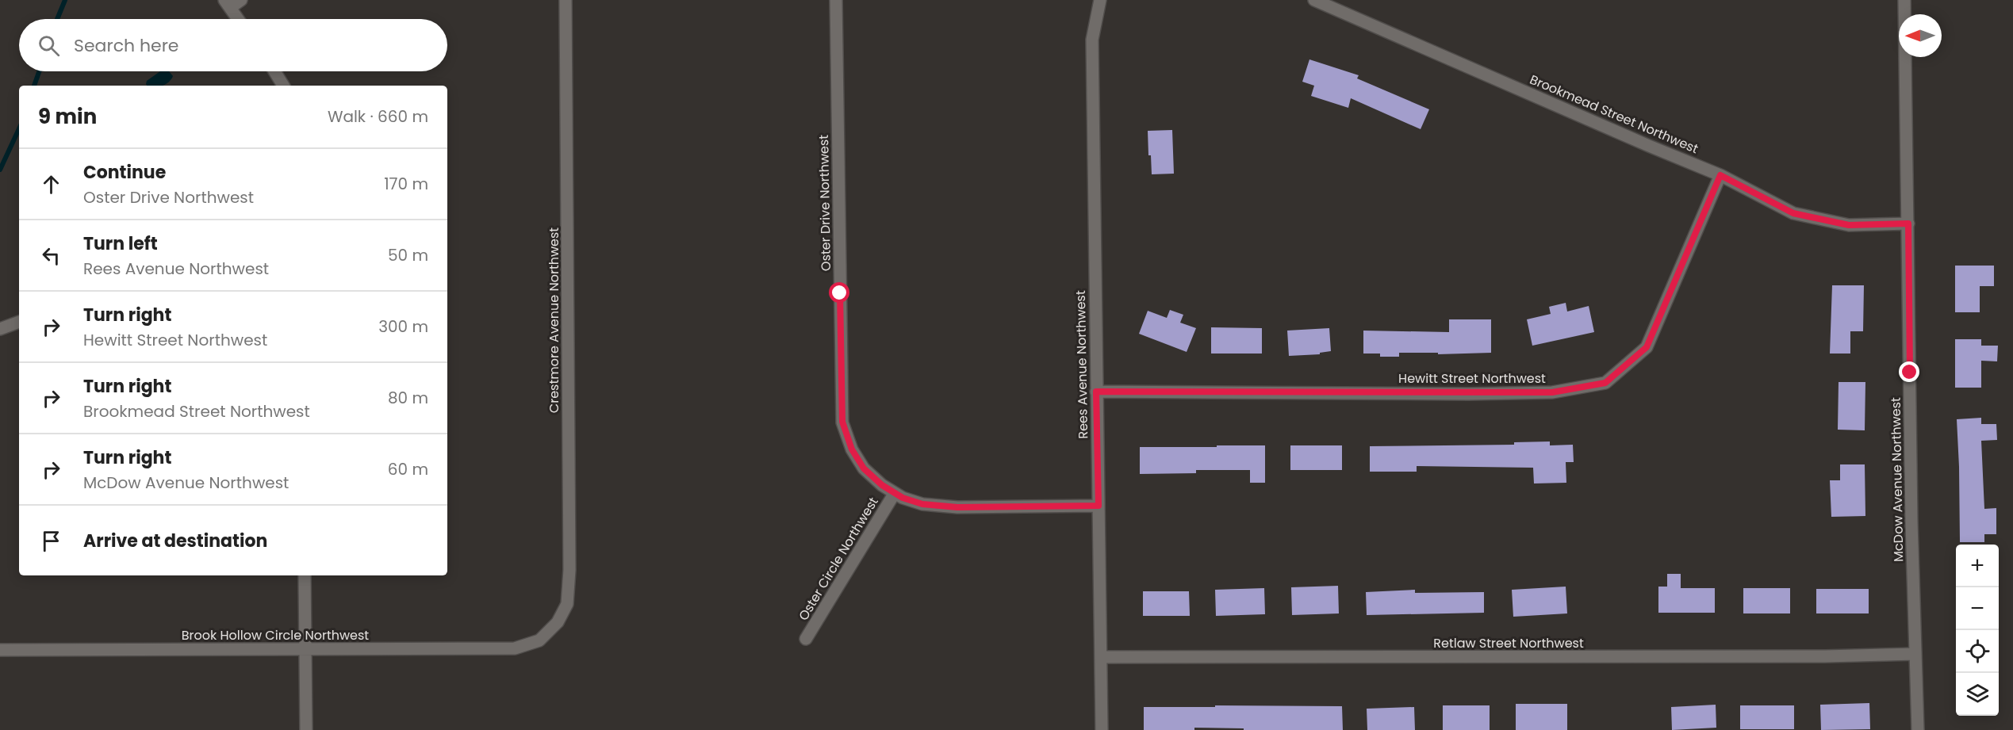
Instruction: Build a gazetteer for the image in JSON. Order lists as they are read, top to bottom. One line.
{"streets":{"street":["Brookmead Street Northwest","Oster Drive Northwest","Crestmore Avenue Northwest","Rees Avenue Northwest","Hewitt Street Northwest","McDow Avenue Northwest","Oster Circle Northwest","Brook Hollow Circle Northwest","Retlaw Street Northwest"]},"crossings":[["Brookmead Street Northwest","Hewitt Street Northwest"],["Brookmead Street Northwest","McDow Avenue Northwest"],["Oster Drive Northwest","Rees Avenue Northwest"],["Oster Drive Northwest","Oster Circle Northwest"],["Crestmore Avenue Northwest","Brook Hollow Circle Northwest"],["Rees Avenue Northwest","Hewitt Street Northwest"],["Rees Avenue Northwest","Retlaw Street Northwest"],["McDow Avenue Northwest","Retlaw Street Northwest"]],"north":"left","page":{"search":"Search here","heading":["9 min","Walk · 660 m"],"list":[["Continue","Oster Drive Northwest","170 m"],["Turn left","Rees Avenue Northwest","50 m"],["Turn right","Hewitt Street Northwest","300 m"],["Turn right","Brookmead Street Northwest","80 m"],["Turn right","McDow Avenue Northwest","60 m"],"Arrive at destination"],"map_buttons":["+","−"]}}
